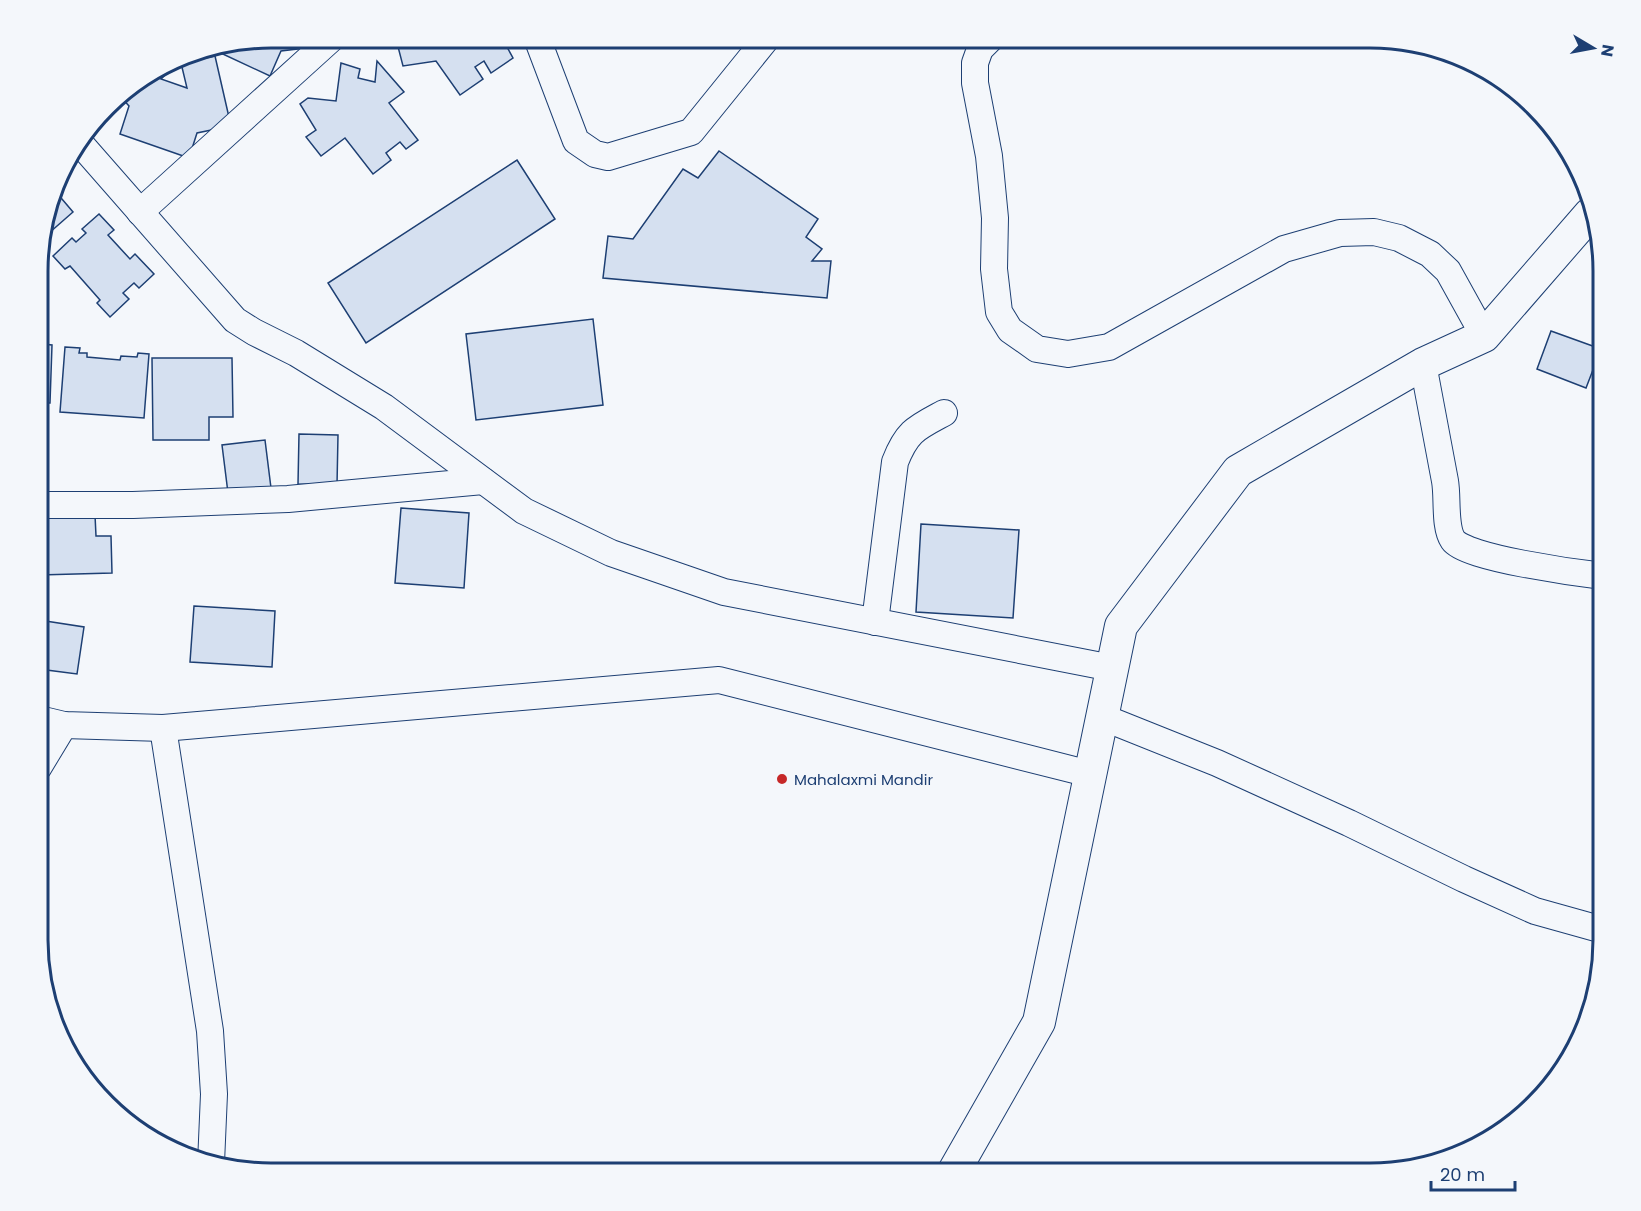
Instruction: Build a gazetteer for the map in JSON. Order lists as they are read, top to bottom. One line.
{"places":["Mahalaxmi Mandir"],"scale_bar":"20 m","north":"right"}
